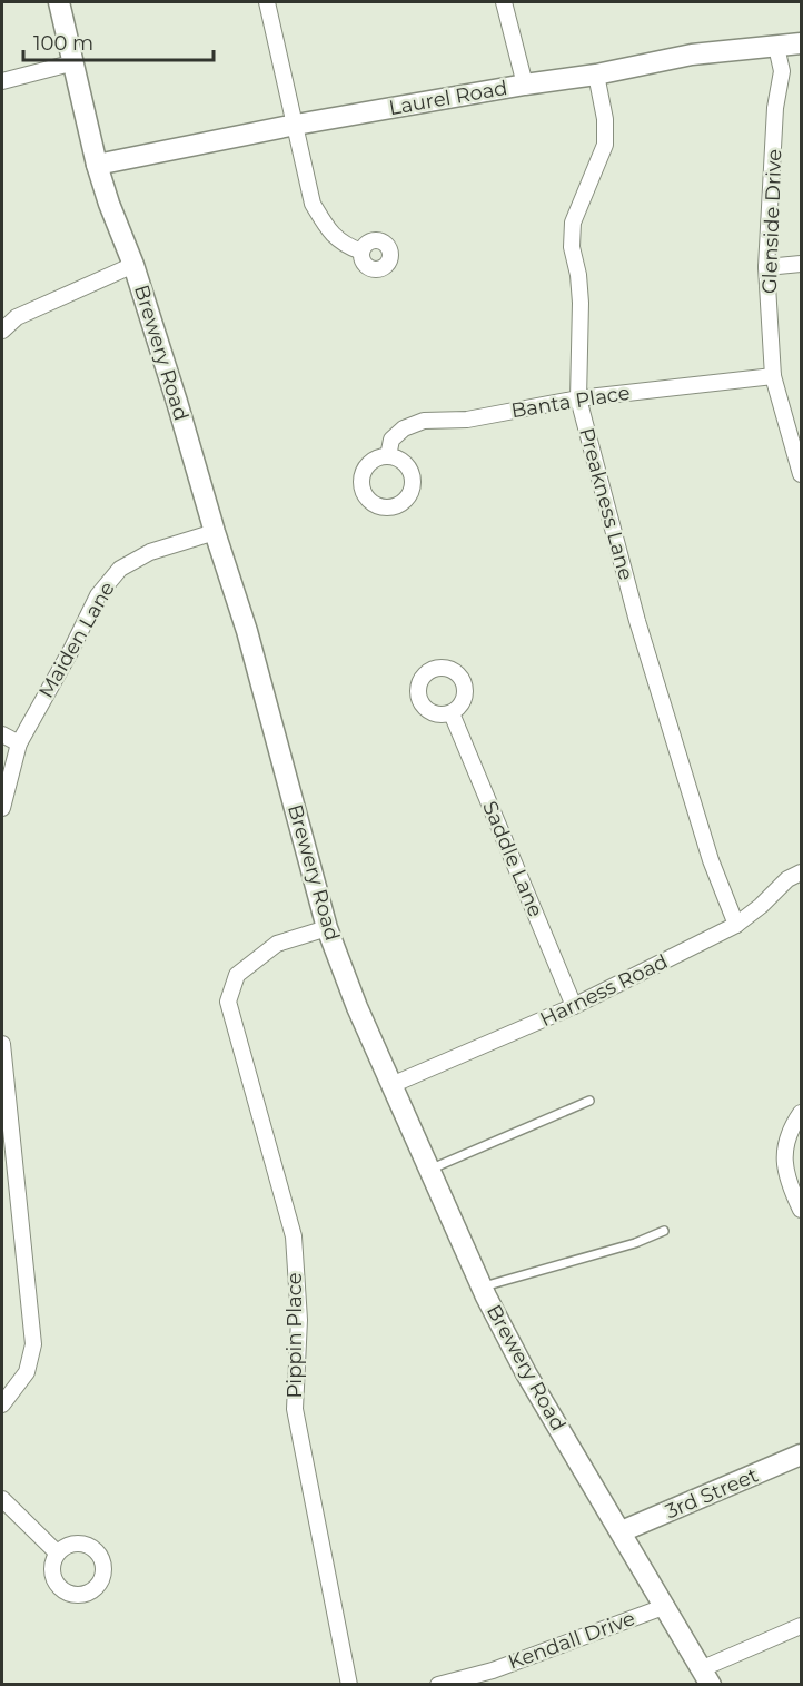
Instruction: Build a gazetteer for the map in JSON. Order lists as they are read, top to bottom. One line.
{"streets":{"street":["Laurel Road","Glenside Drive","Brewery Road","Banta Place","Preakness Lane","Maiden Lane","Saddle Lane","Harness Road","Pippin Place","3rd Street","Kendall Drive"]},"crossings":[["Laurel Road","Glenside Drive"],["Laurel Road","Brewery Road"],["Laurel Road","Preakness Lane"],["Glenside Drive","Banta Place"],["Brewery Road","Maiden Lane"],["Brewery Road","Harness Road"],["Brewery Road","Pippin Place"],["Brewery Road","3rd Street"],["Brewery Road","Kendall Drive"],["Banta Place","Preakness Lane"],["Preakness Lane","Harness Road"],["Saddle Lane","Harness Road"]],"scale_bar":"100 m"}
